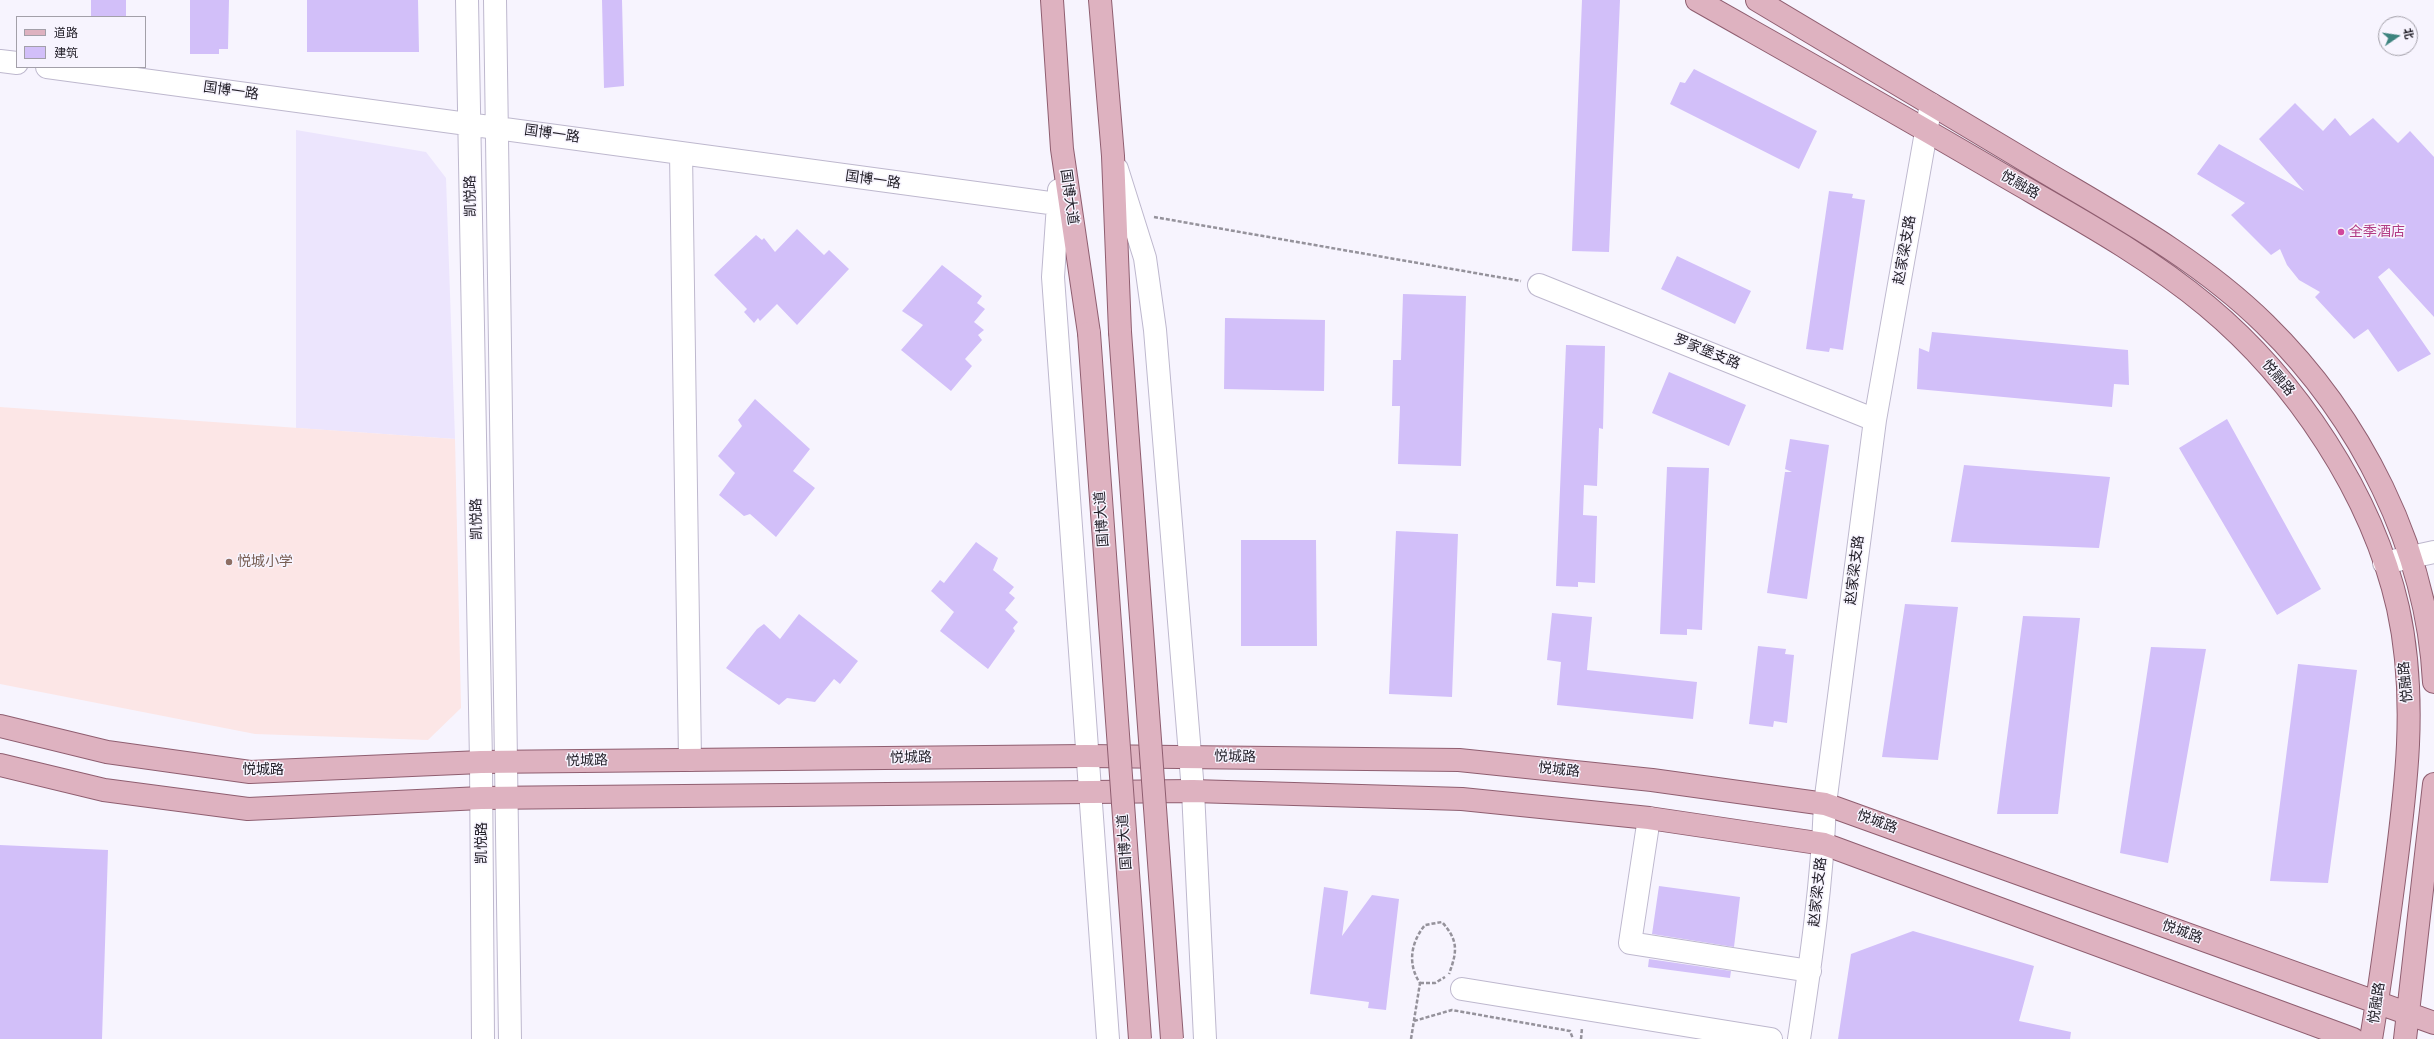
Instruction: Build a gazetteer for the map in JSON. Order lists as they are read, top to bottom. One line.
{"streets":{"main road":["悦融路","国博大道","悦城路"],"street":["国博一路","凯悦路","赵家梁支路","罗家堡支路"]},"crossings":[["国博一路","凯悦路"],["悦融路","赵家梁支路"],["悦融路","悦城路"],["凯悦路","悦城路"],["赵家梁支路","罗家堡支路"],["赵家梁支路","悦城路"]],"places":["全季酒店","悦城小学"],"legend":["道路","建筑"],"north":"right"}
